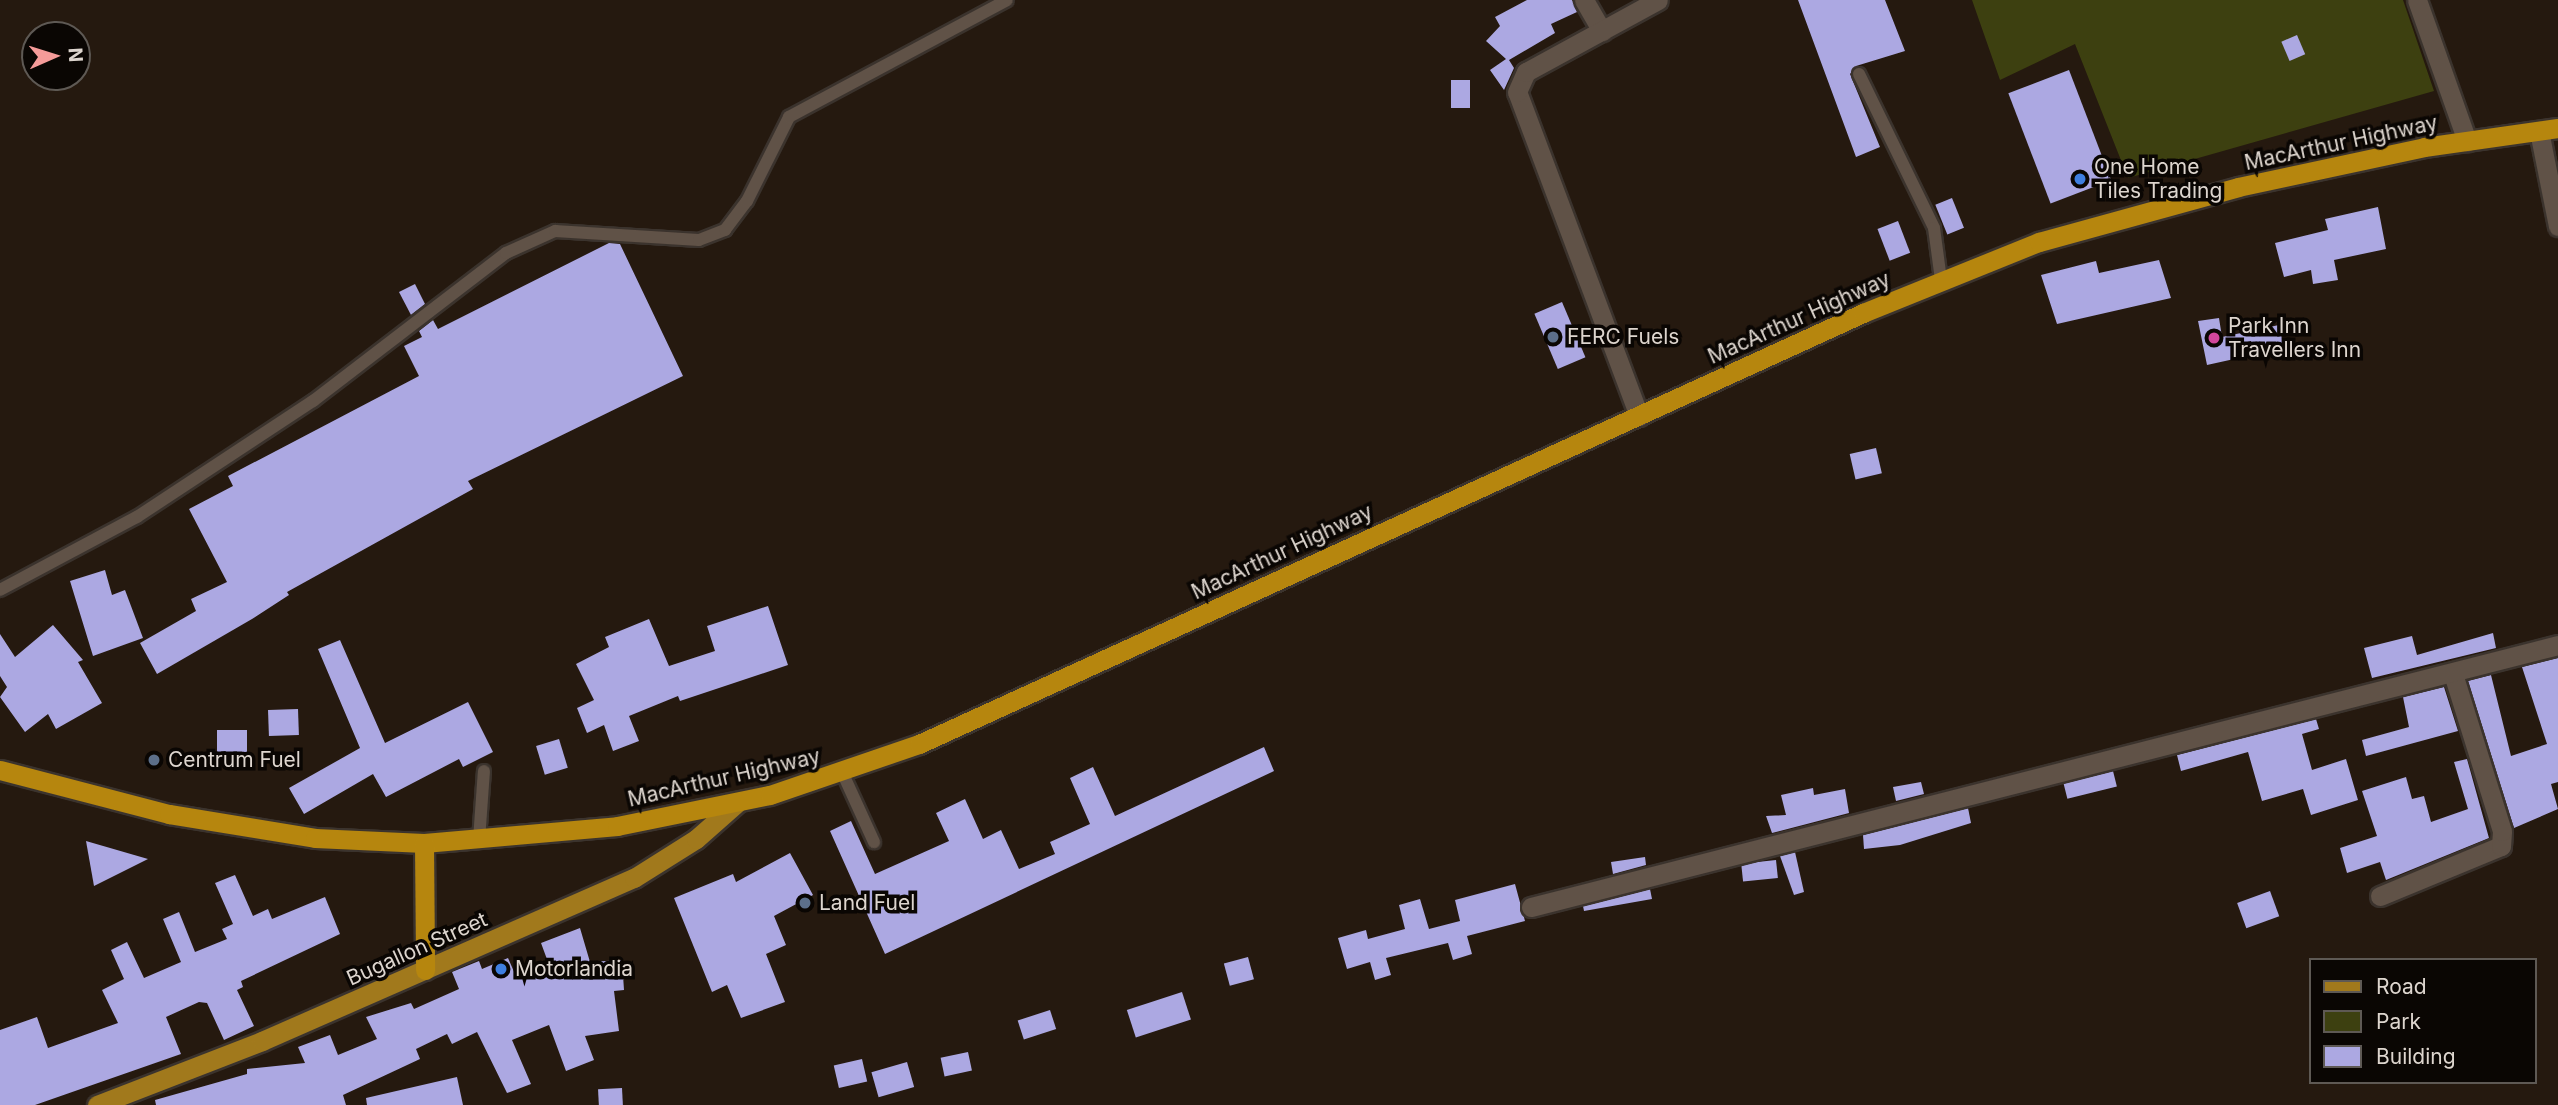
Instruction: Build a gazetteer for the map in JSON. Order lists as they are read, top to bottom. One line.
{"streets":{"highway":["MacArthur Highway"],"main road":["Bugallon Street"]},"crossings":[["MacArthur Highway","Bugallon Street"]],"places":["One Home Tiles Trading","FERC Fuels","Park Inn Travellers Inn","Centrum Fuel","Land Fuel","Motorlandia"],"legend":["Road","Park","Building"],"north":"right"}
